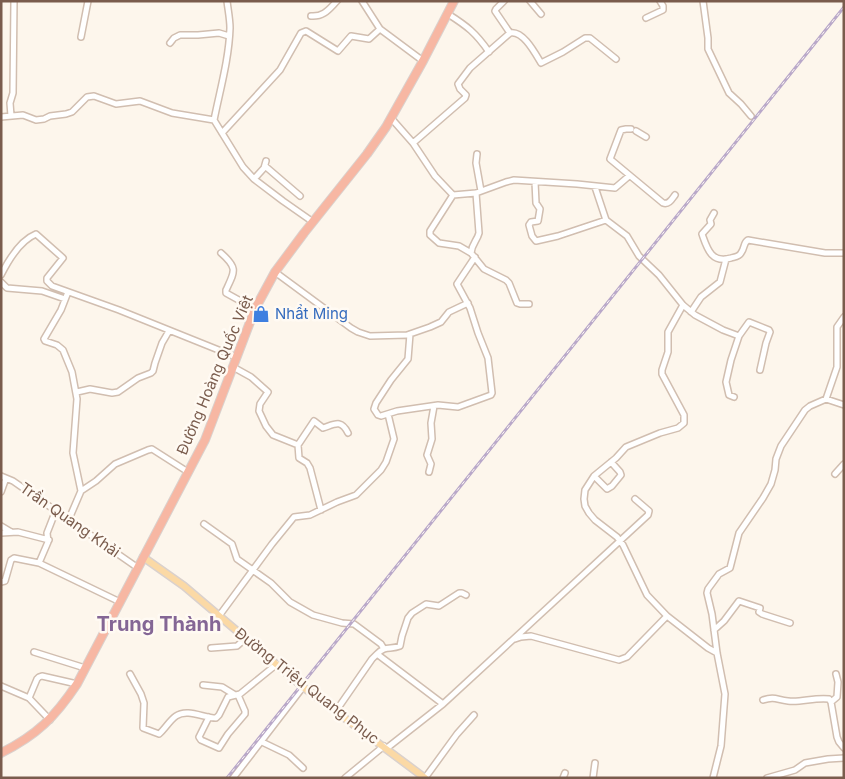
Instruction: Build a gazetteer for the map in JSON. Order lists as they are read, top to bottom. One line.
{"streets":{"highway":["Đường Hoàng Quốc Việt"],"main road":["Đường Triệu Quang Phục"],"street":["Trần Quang Khải"]},"crossings":[["Đường Hoàng Quốc Việt","Trần Quang Khải"],["Đường Hoàng Quốc Việt","Đường Triệu Quang Phục"]],"districts":["Trung Thành"],"places":{"shop":["Nhẩt Ming"]}}
